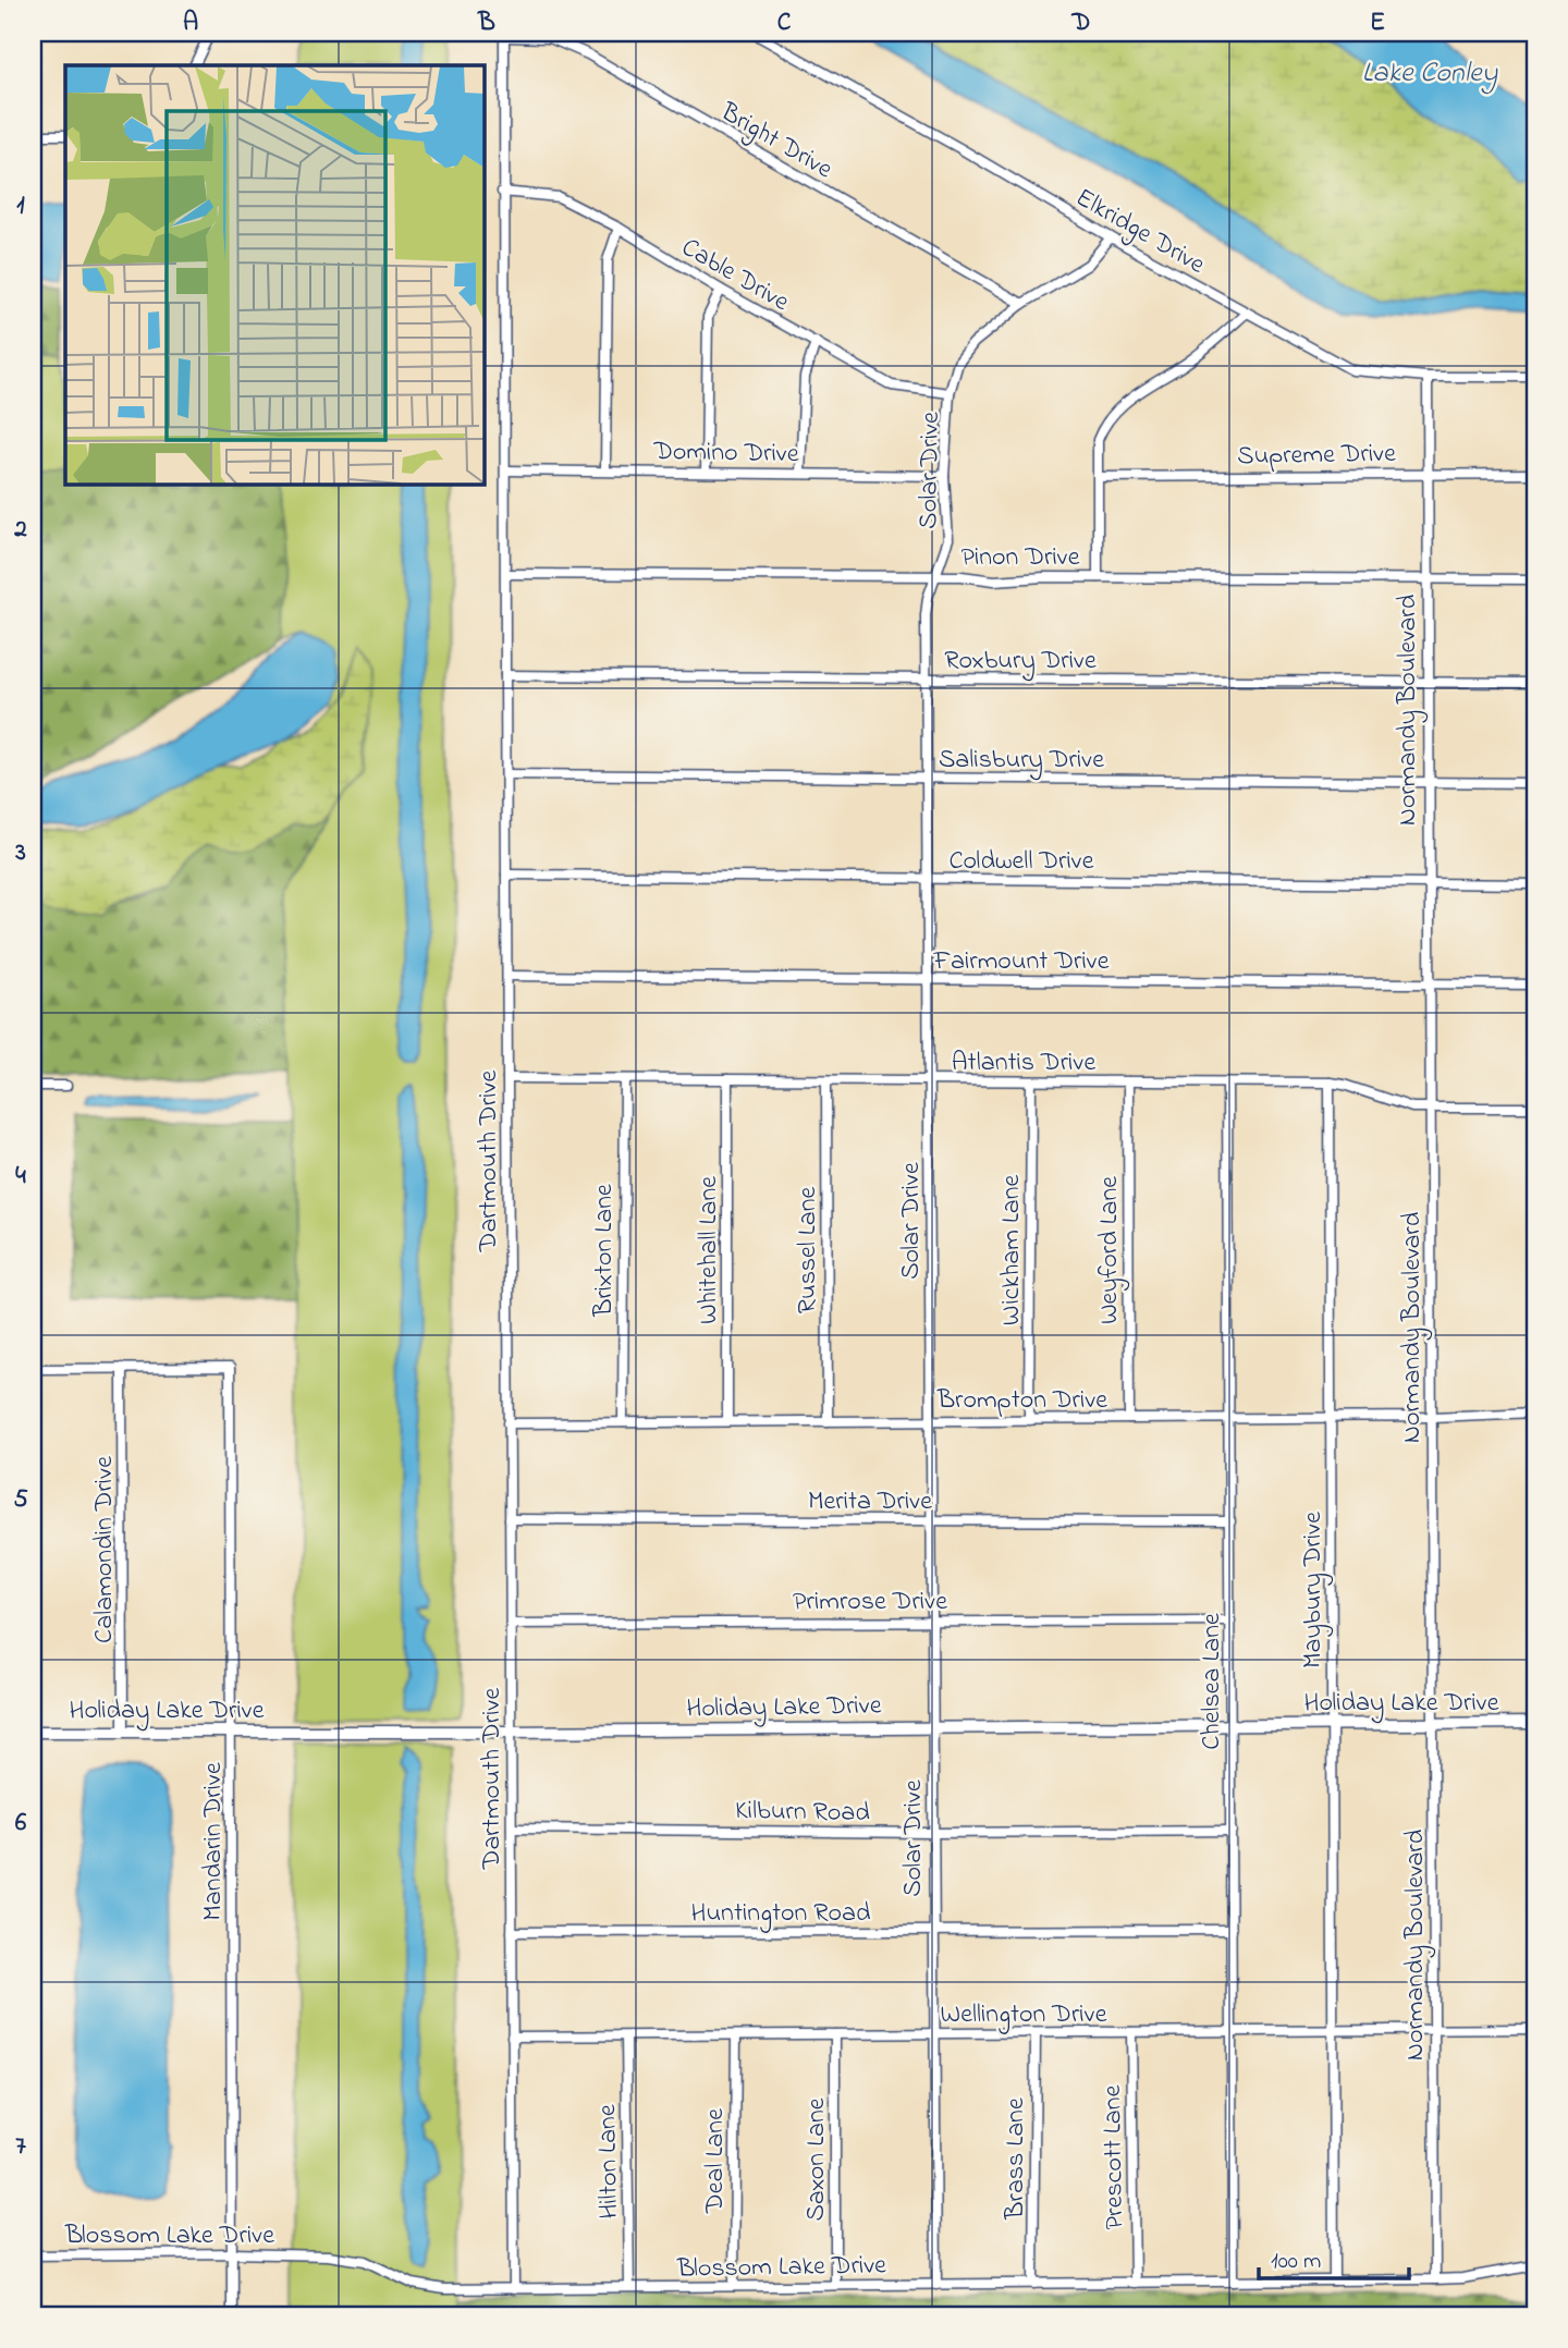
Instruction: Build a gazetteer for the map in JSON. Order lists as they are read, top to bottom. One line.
{"streets":{"street":["Bright Drive","Elkridge Drive","Cable Drive","Domino Drive","Supreme Drive","Solar Drive","Pinon Drive","Roxbury Drive","Normandy Boulevard","Salisbury Drive","Coldwell Drive","Fairmount Drive","Atlantis Drive","Dartmouth Drive","Brixton Lane","Whitehall Lane","Russel Lane","Wickham Lane","Weyford Lane","Brompton Drive","Merita Drive","Calamondin Drive","Maybury Drive","Primrose Drive","Chelsea Lane","Holiday Lake Drive","Kilburn Road","Mandarin Drive","Huntington Road","Wellington Drive","Prescott Lane","Brass Lane","Saxon Lane","Deal Lane","Hilton Lane","Blossom Lake Drive"]},"crossings":[["Bright Drive","Solar Drive"],["Bright Drive","Dartmouth Drive"],["Elkridge Drive","Solar Drive"],["Elkridge Drive","Normandy Boulevard"],["Cable Drive","Solar Drive"],["Cable Drive","Dartmouth Drive"],["Domino Drive","Solar Drive"],["Domino Drive","Dartmouth Drive"],["Supreme Drive","Normandy Boulevard"],["Solar Drive","Pinon Drive"],["Solar Drive","Roxbury Drive"],["Solar Drive","Salisbury Drive"],["Solar Drive","Coldwell Drive"],["Solar Drive","Fairmount Drive"],["Solar Drive","Atlantis Drive"],["Solar Drive","Brompton Drive"],["Solar Drive","Merita Drive"],["Solar Drive","Primrose Drive"],["Solar Drive","Holiday Lake Drive"],["Solar Drive","Kilburn Road"],["Solar Drive","Huntington Road"],["Solar Drive","Wellington Drive"],["Solar Drive","Blossom Lake Drive"],["Pinon Drive","Normandy Boulevard"],["Pinon Drive","Dartmouth Drive"],["Roxbury Drive","Normandy Boulevard"],["Roxbury Drive","Dartmouth Drive"],["Normandy Boulevard","Salisbury Drive"],["Normandy Boulevard","Coldwell Drive"],["Normandy Boulevard","Fairmount Drive"],["Normandy Boulevard","Atlantis Drive"],["Normandy Boulevard","Brompton Drive"],["Normandy Boulevard","Holiday Lake Drive"],["Normandy Boulevard","Wellington Drive"],["Normandy Boulevard","Blossom Lake Drive"],["Salisbury Drive","Dartmouth Drive"],["Coldwell Drive","Dartmouth Drive"],["Fairmount Drive","Dartmouth Drive"],["Atlantis Drive","Dartmouth Drive"],["Atlantis Drive","Brixton Lane"],["Atlantis Drive","Whitehall Lane"],["Atlantis Drive","Russel Lane"],["Atlantis Drive","Wickham Lane"],["Atlantis Drive","Weyford Lane"],["Atlantis Drive","Maybury Drive"],["Atlantis Drive","Chelsea Lane"],["Dartmouth Drive","Brompton Drive"],["Dartmouth Drive","Merita Drive"],["Dartmouth Drive","Primrose Drive"],["Dartmouth Drive","Holiday Lake Drive"],["Dartmouth Drive","Kilburn Road"],["Dartmouth Drive","Huntington Road"],["Dartmouth Drive","Wellington Drive"],["Dartmouth Drive","Blossom Lake Drive"],["Brixton Lane","Brompton Drive"],["Whitehall Lane","Brompton Drive"],["Russel Lane","Brompton Drive"],["Wickham Lane","Brompton Drive"],["Weyford Lane","Brompton Drive"],["Brompton Drive","Maybury Drive"],["Brompton Drive","Chelsea Lane"],["Merita Drive","Chelsea Lane"],["Calamondin Drive","Holiday Lake Drive"],["Calamondin Drive","Mandarin Drive"],["Maybury Drive","Holiday Lake Drive"],["Maybury Drive","Wellington Drive"],["Maybury Drive","Blossom Lake Drive"],["Primrose Drive","Chelsea Lane"],["Chelsea Lane","Holiday Lake Drive"],["Chelsea Lane","Kilburn Road"],["Chelsea Lane","Huntington Road"],["Chelsea Lane","Wellington Drive"],["Chelsea Lane","Blossom Lake Drive"],["Holiday Lake Drive","Mandarin Drive"],["Mandarin Drive","Blossom Lake Drive"],["Wellington Drive","Prescott Lane"],["Wellington Drive","Brass Lane"],["Wellington Drive","Saxon Lane"],["Wellington Drive","Deal Lane"],["Wellington Drive","Hilton Lane"],["Prescott Lane","Blossom Lake Drive"],["Brass Lane","Blossom Lake Drive"],["Saxon Lane","Blossom Lake Drive"],["Deal Lane","Blossom Lake Drive"],["Hilton Lane","Blossom Lake Drive"]],"water":["Lake Conley"],"scale_bar":"100 m","grid":{"columns":["A","B","C","D","E"],"rows":["1","2","3","4","5","6","7"]}}
